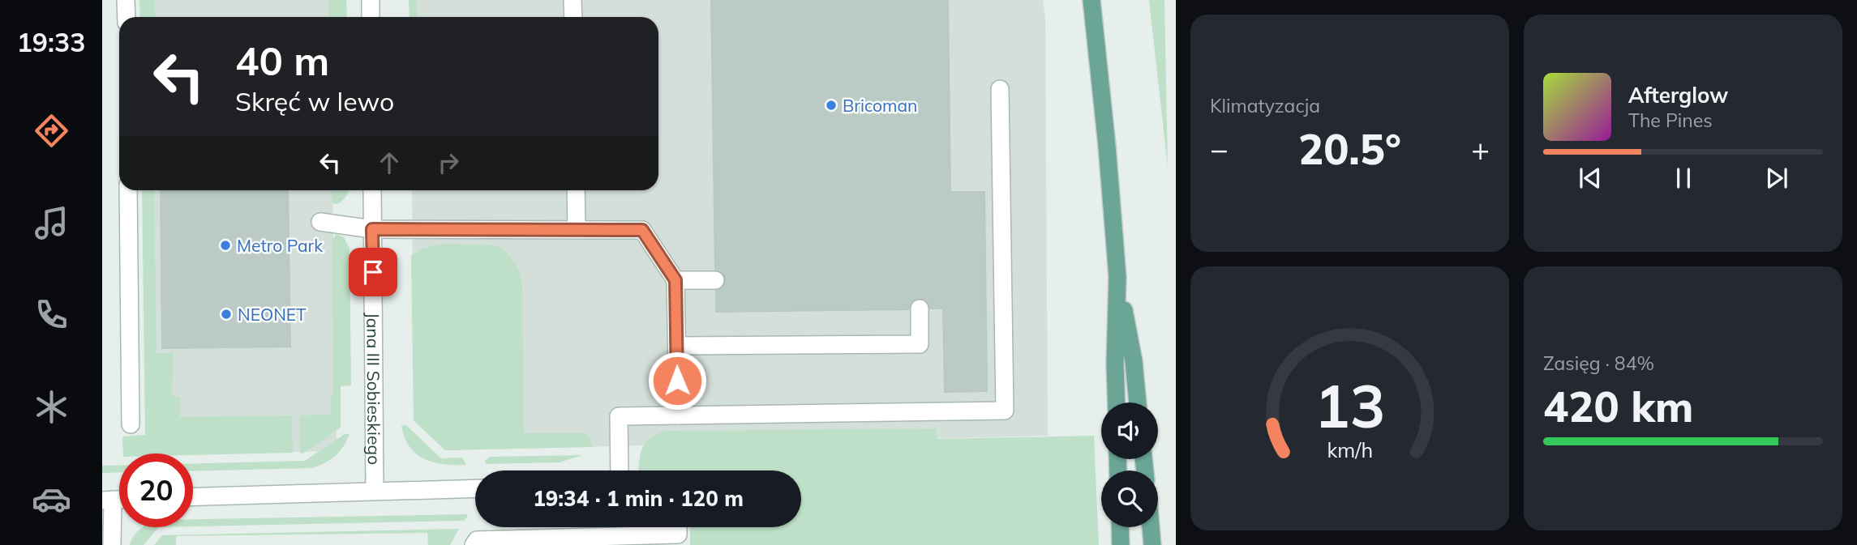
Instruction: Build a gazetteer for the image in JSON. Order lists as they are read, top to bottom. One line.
{"streets":{"street":["Jana III Sobieskiego"]},"places":["Bricoman","Metro Park","NEONET"],"page":{"tabs":"19:33","tile":["Klimatyzacja",["Zasięg · 84%","420 km"]],"turn":["40 m","Skręć w lewo"],"song":["Afterglow","The Pines"],"heat":["−","20.5°","+"],"limit":"20","trip":"19:34 · 1 min · 120 m","gauge":["13","km/h"]}}
